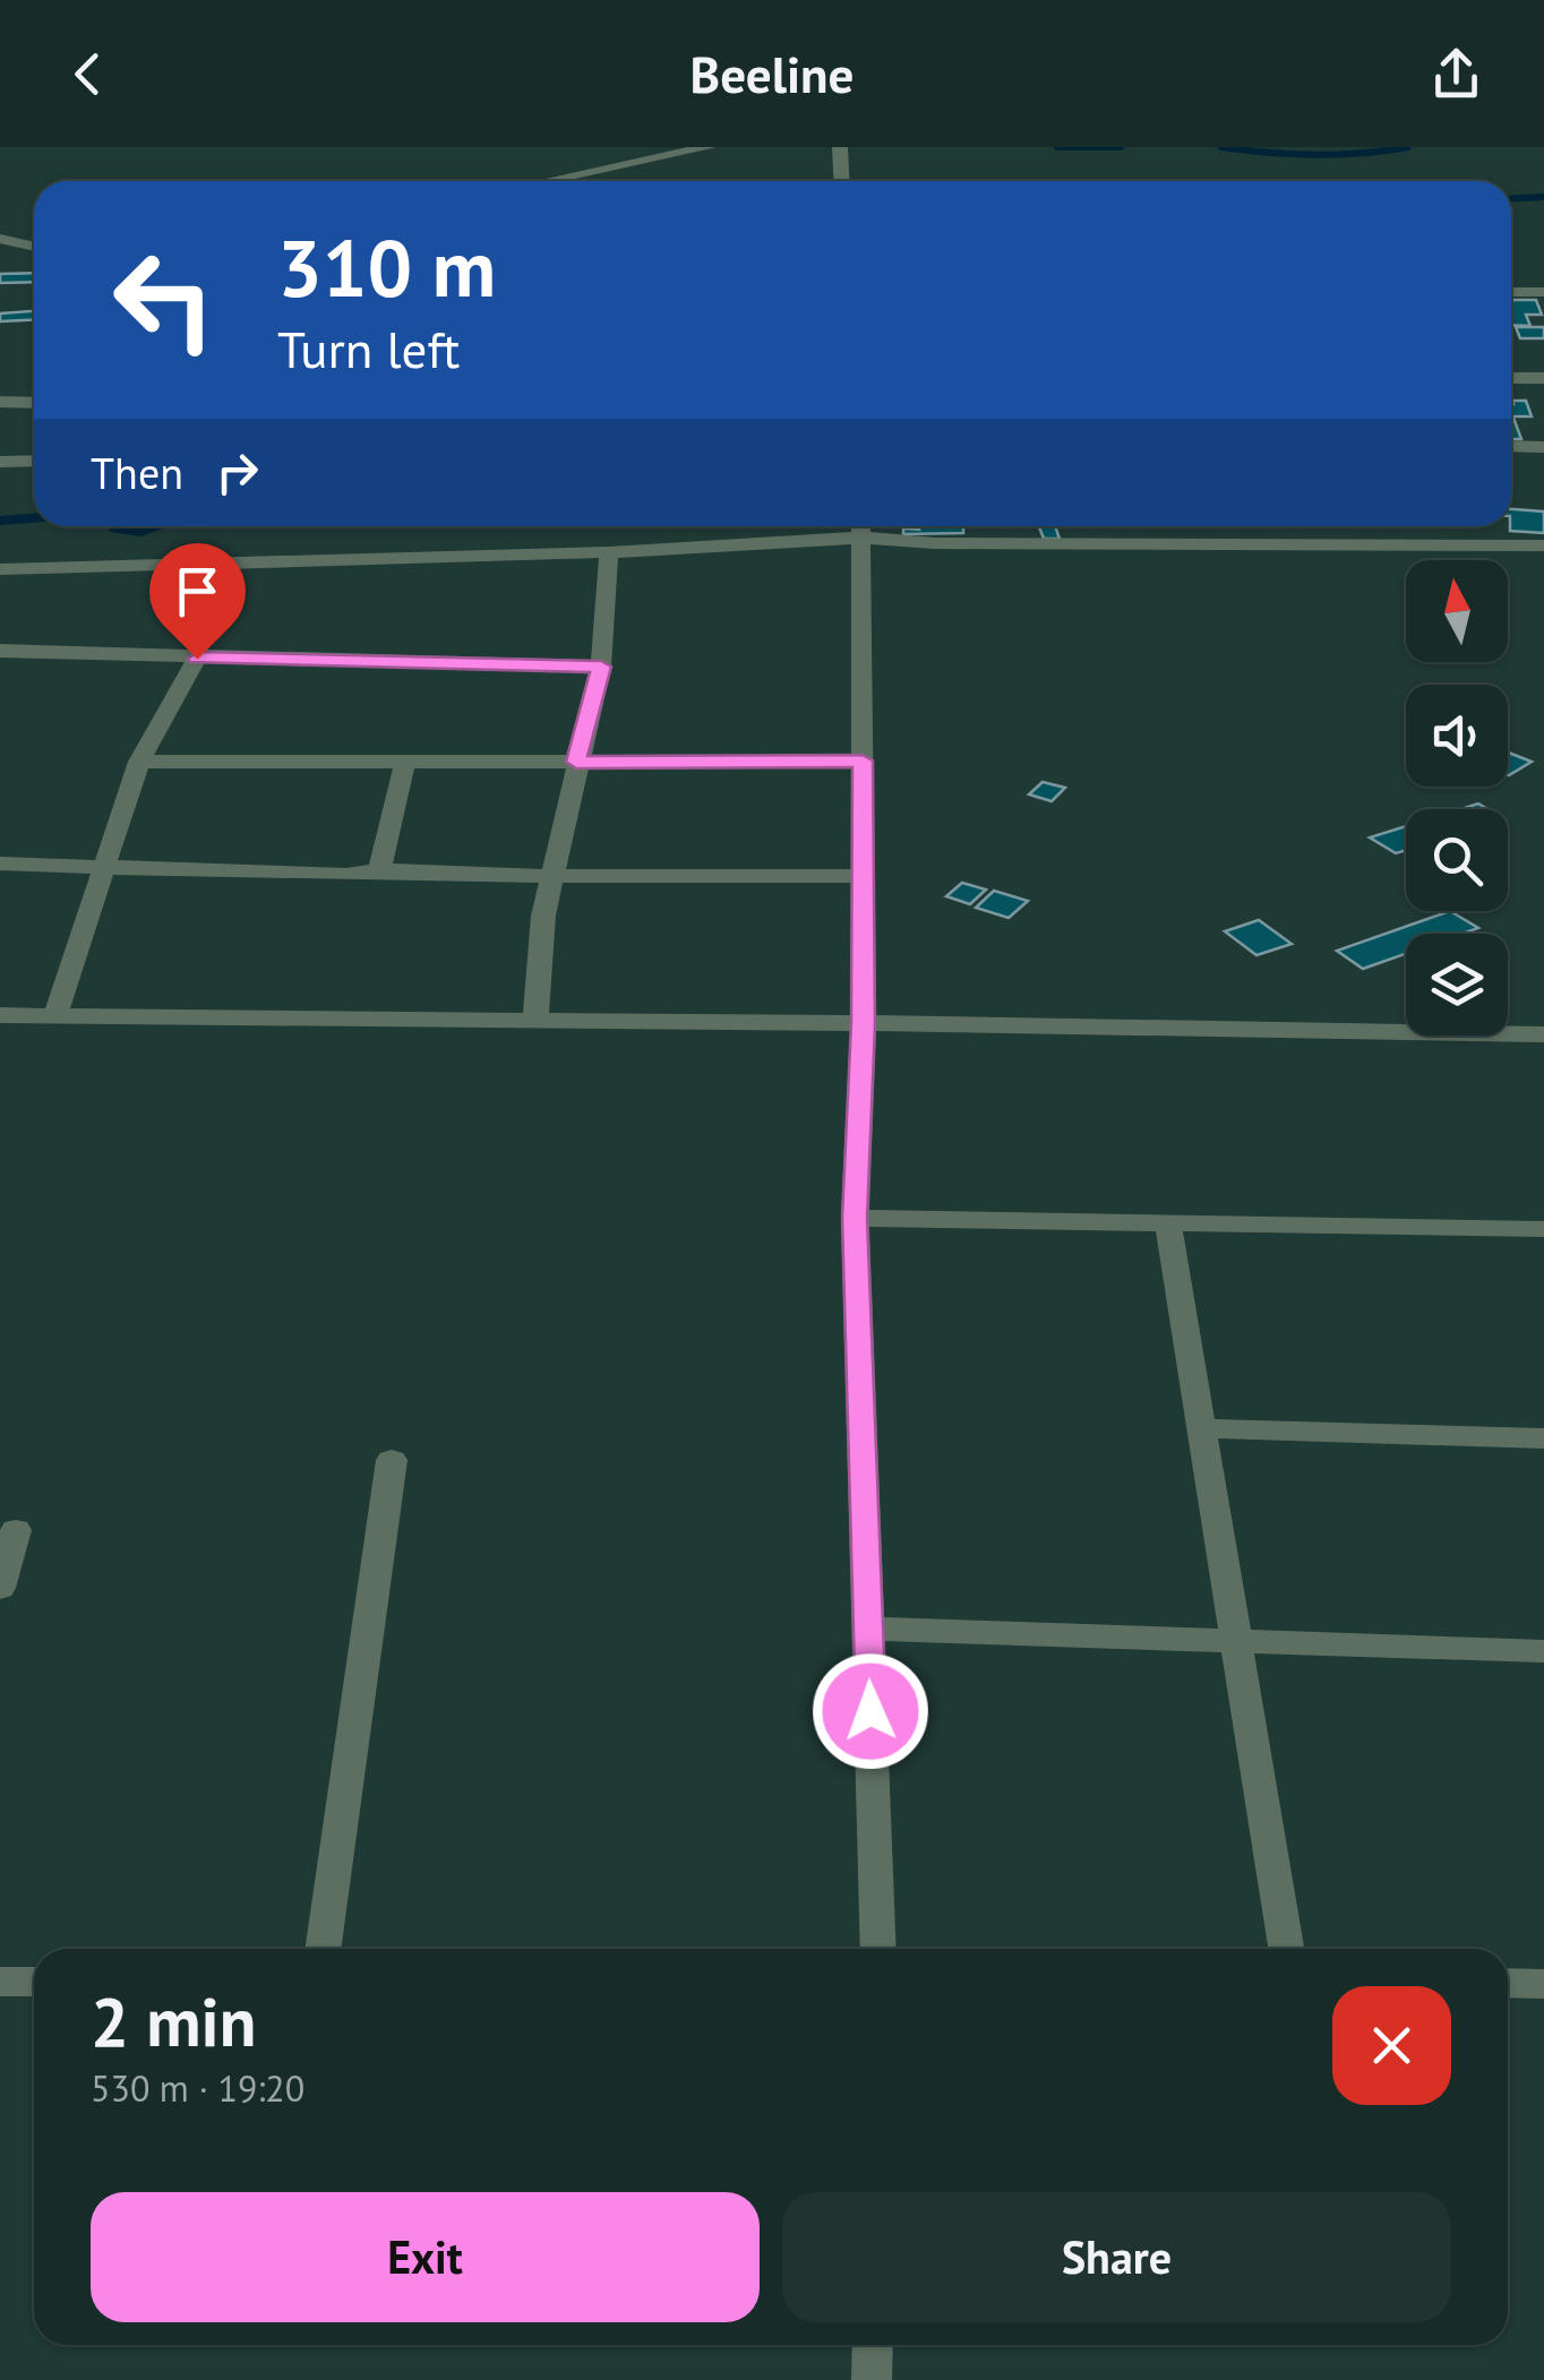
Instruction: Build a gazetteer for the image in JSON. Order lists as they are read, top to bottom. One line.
{"north":"top","page":{"header":"Beeline","turn":["310 m","Turn left"],"then":"Then","heading":["2 min","530 m · 19:20"],"buttons":["Exit","Share"]}}
